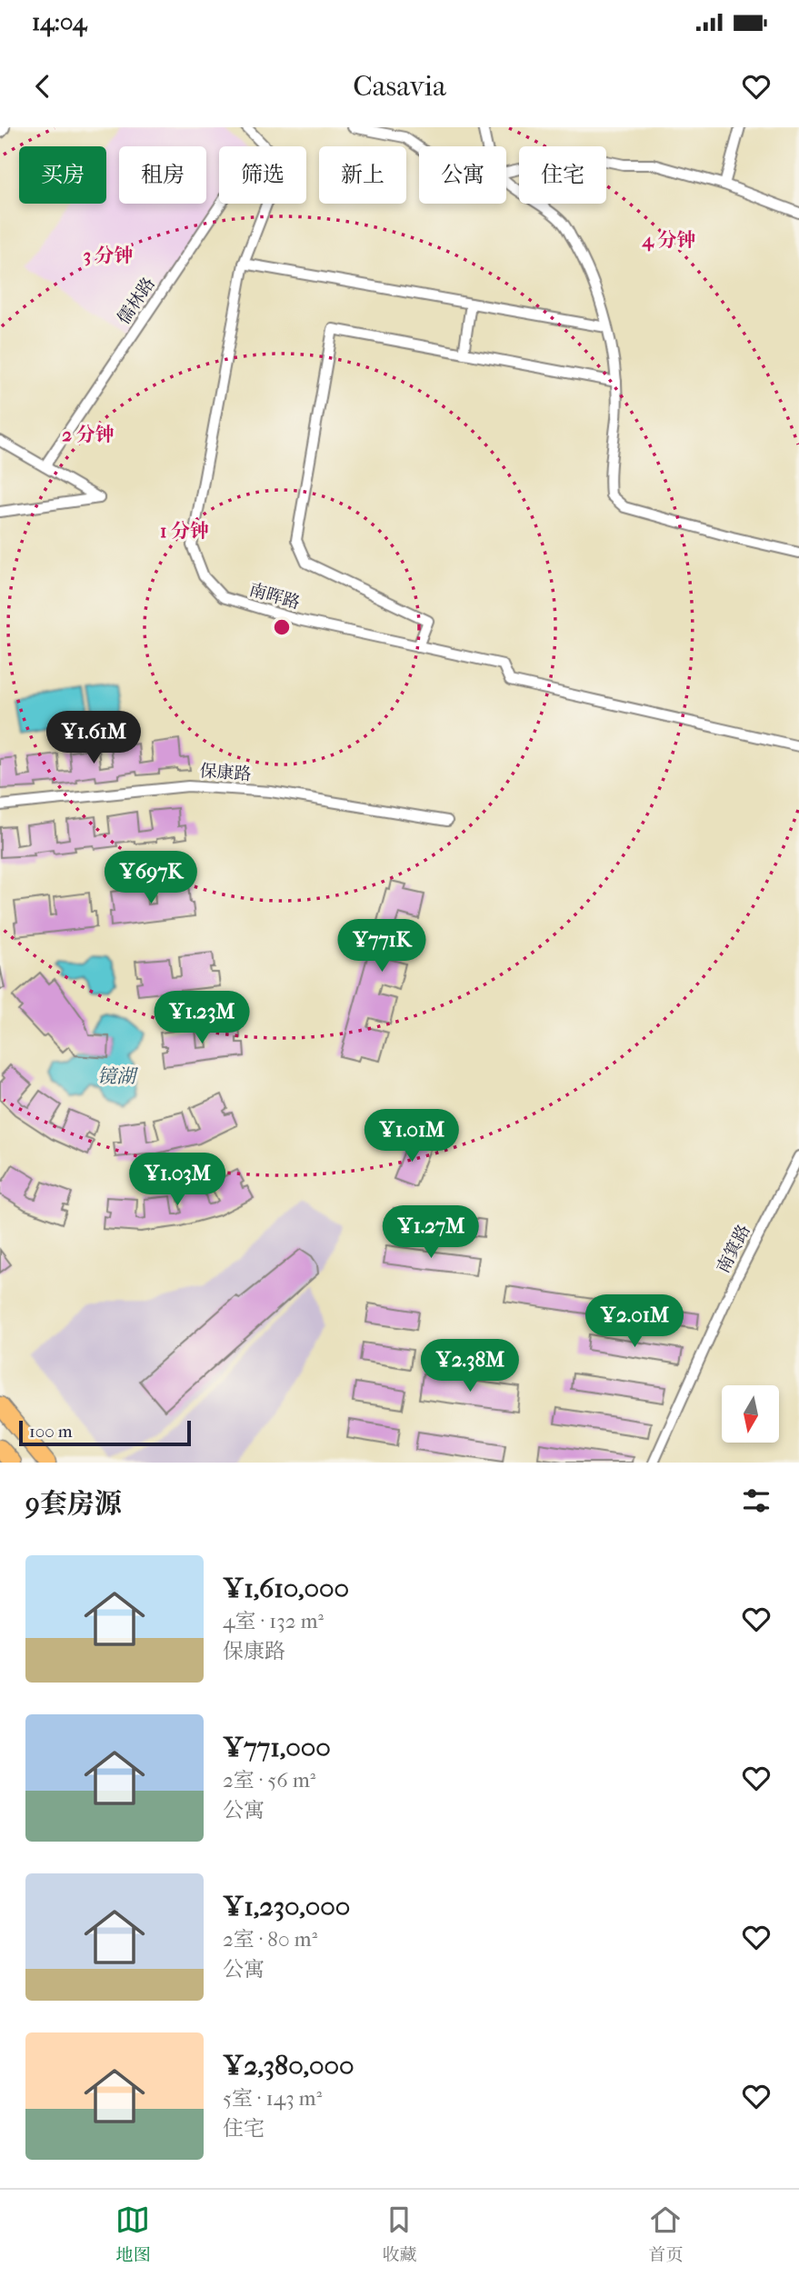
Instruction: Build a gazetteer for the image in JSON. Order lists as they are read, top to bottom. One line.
{"streets":{"street":["儒林路","南晖路","保康路","南箕路"]},"water":["镜湖"],"scale_bar":"100 m","north":"bottom","page":{"status":"14:04","header":"Casavia","chip":["买房","租房","筛选","新上","公寓","住宅"],"price":["¥1.61M","¥697K","¥771K","¥1.23M","¥1.01M","¥1.03M","¥1.27M","¥2.01M","¥2.38M"],"scale":"100 m","heading":"9套房源","list":[{"name":"¥1,610,000","note":"4室 · 132 m² · 保康路"},{"name":"¥771,000","note":"2室 · 56 m² · 公寓"},{"name":"¥1,230,000","note":"2室 · 80 m² · 公寓"},{"name":"¥2,380,000","note":"5室 · 143 m² · 住宅"}],"tabs":["地图","收藏","首页"]},"rings":["4 分钟","3 分钟","2 分钟","1 分钟"]}
